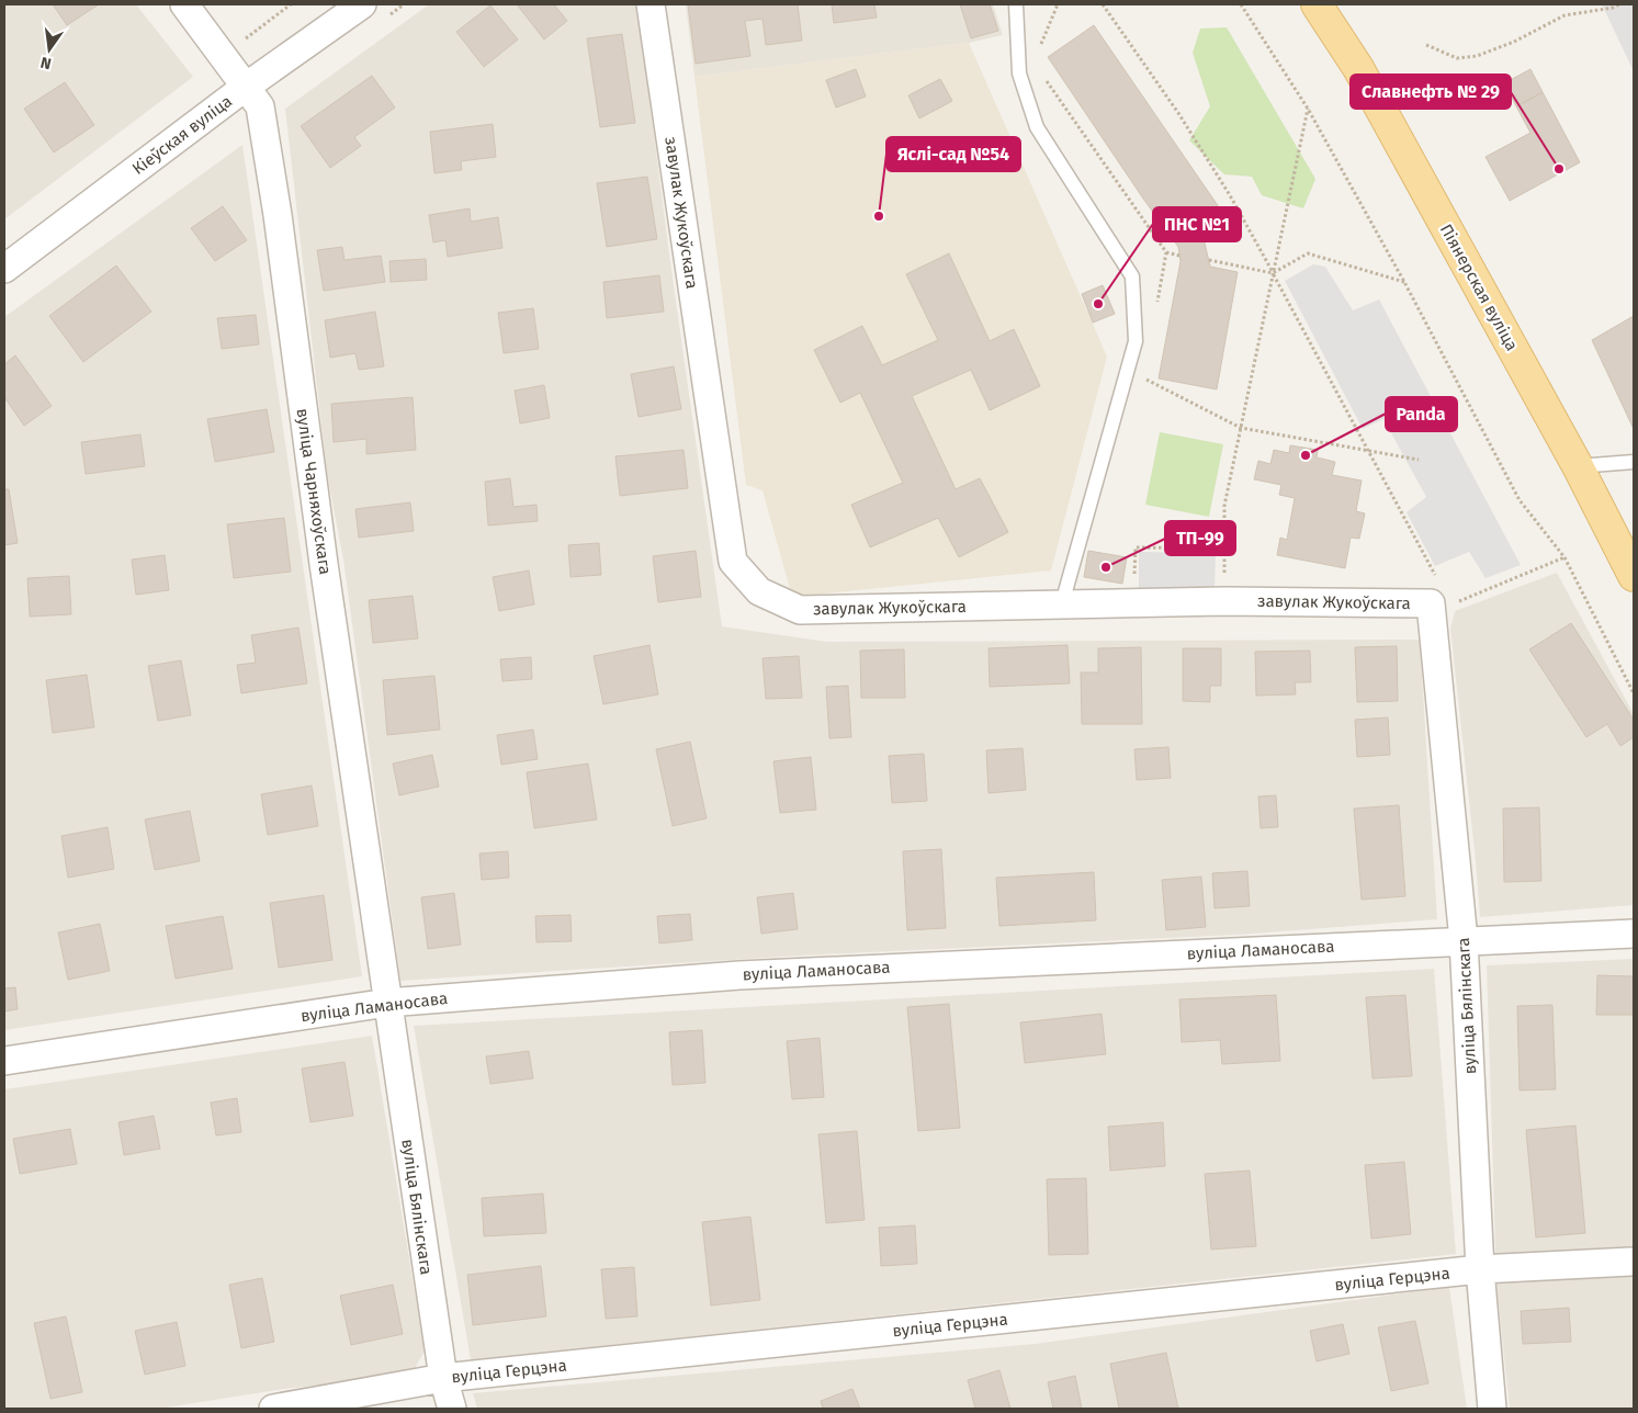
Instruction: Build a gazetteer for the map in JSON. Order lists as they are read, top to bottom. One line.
{"streets":{"main road":["Піянерская вуліца"],"street":["Кіеўская вуліца","завулак Жукоўскага","вуліца Чарняхоўскага","вуліца Ламаносава","вуліца Бялінскага","вуліца Герцэна"]},"crossings":[["Кіеўская вуліца","вуліца Чарняхоўскага"],["завулак Жукоўскага","вуліца Бялінскага"],["вуліца Чарняхоўскага","вуліца Ламаносава"],["вуліца Чарняхоўскага","вуліца Бялінскага"],["вуліца Ламаносава","вуліца Бялінскага"],["вуліца Бялінскага","вуліца Герцэна"]],"places":["Славнефть № 29","Яслі-сад №54","ПНС №1","Panda","ТП-99"],"north":"bottom"}
